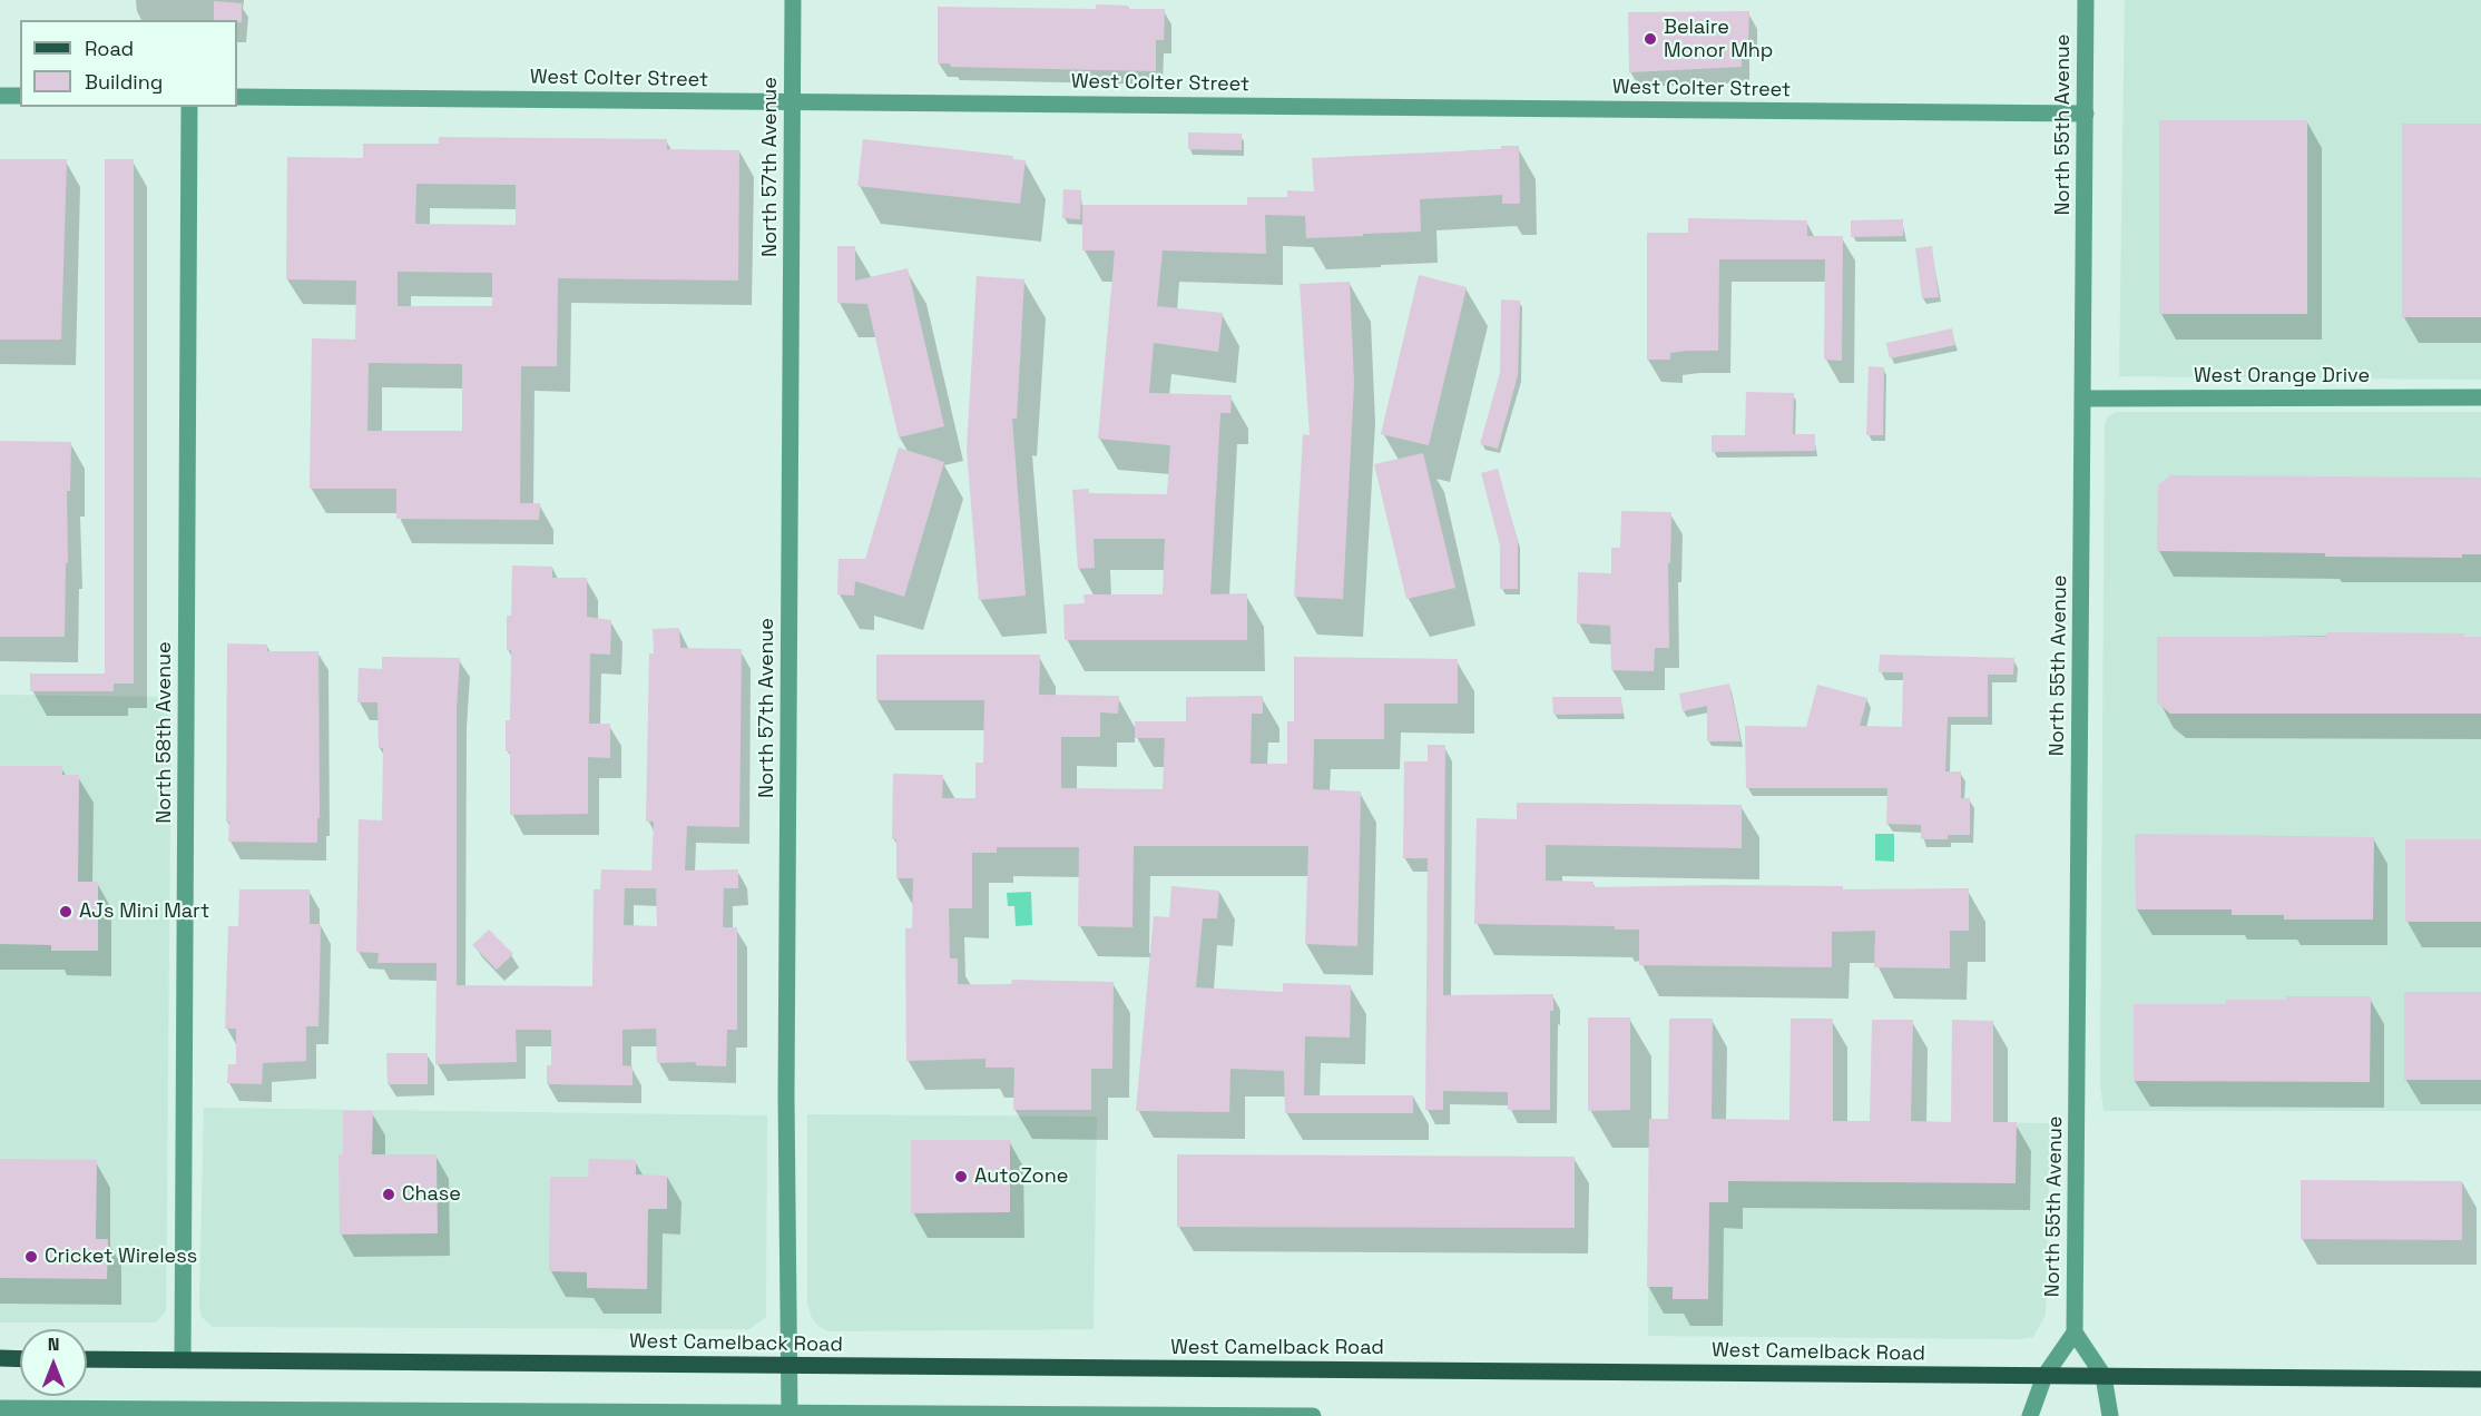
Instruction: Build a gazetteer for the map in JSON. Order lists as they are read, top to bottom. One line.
{"streets":{"main road":["West Camelback Road"],"street":["West Colter Street","North 55th Avenue","North 57th Avenue","West Orange Drive","North 58th Avenue"]},"crossings":[["West Colter Street","North 55th Avenue"],["West Colter Street","North 57th Avenue"],["North 55th Avenue","West Orange Drive"],["North 57th Avenue","West Camelback Road"],["North 58th Avenue","West Camelback Road"]],"places":["Belaire Monor Mhp","AJs Mini Mart","AutoZone","Chase","Cricket Wireless"],"legend":["Road","Building"],"north":"top"}
